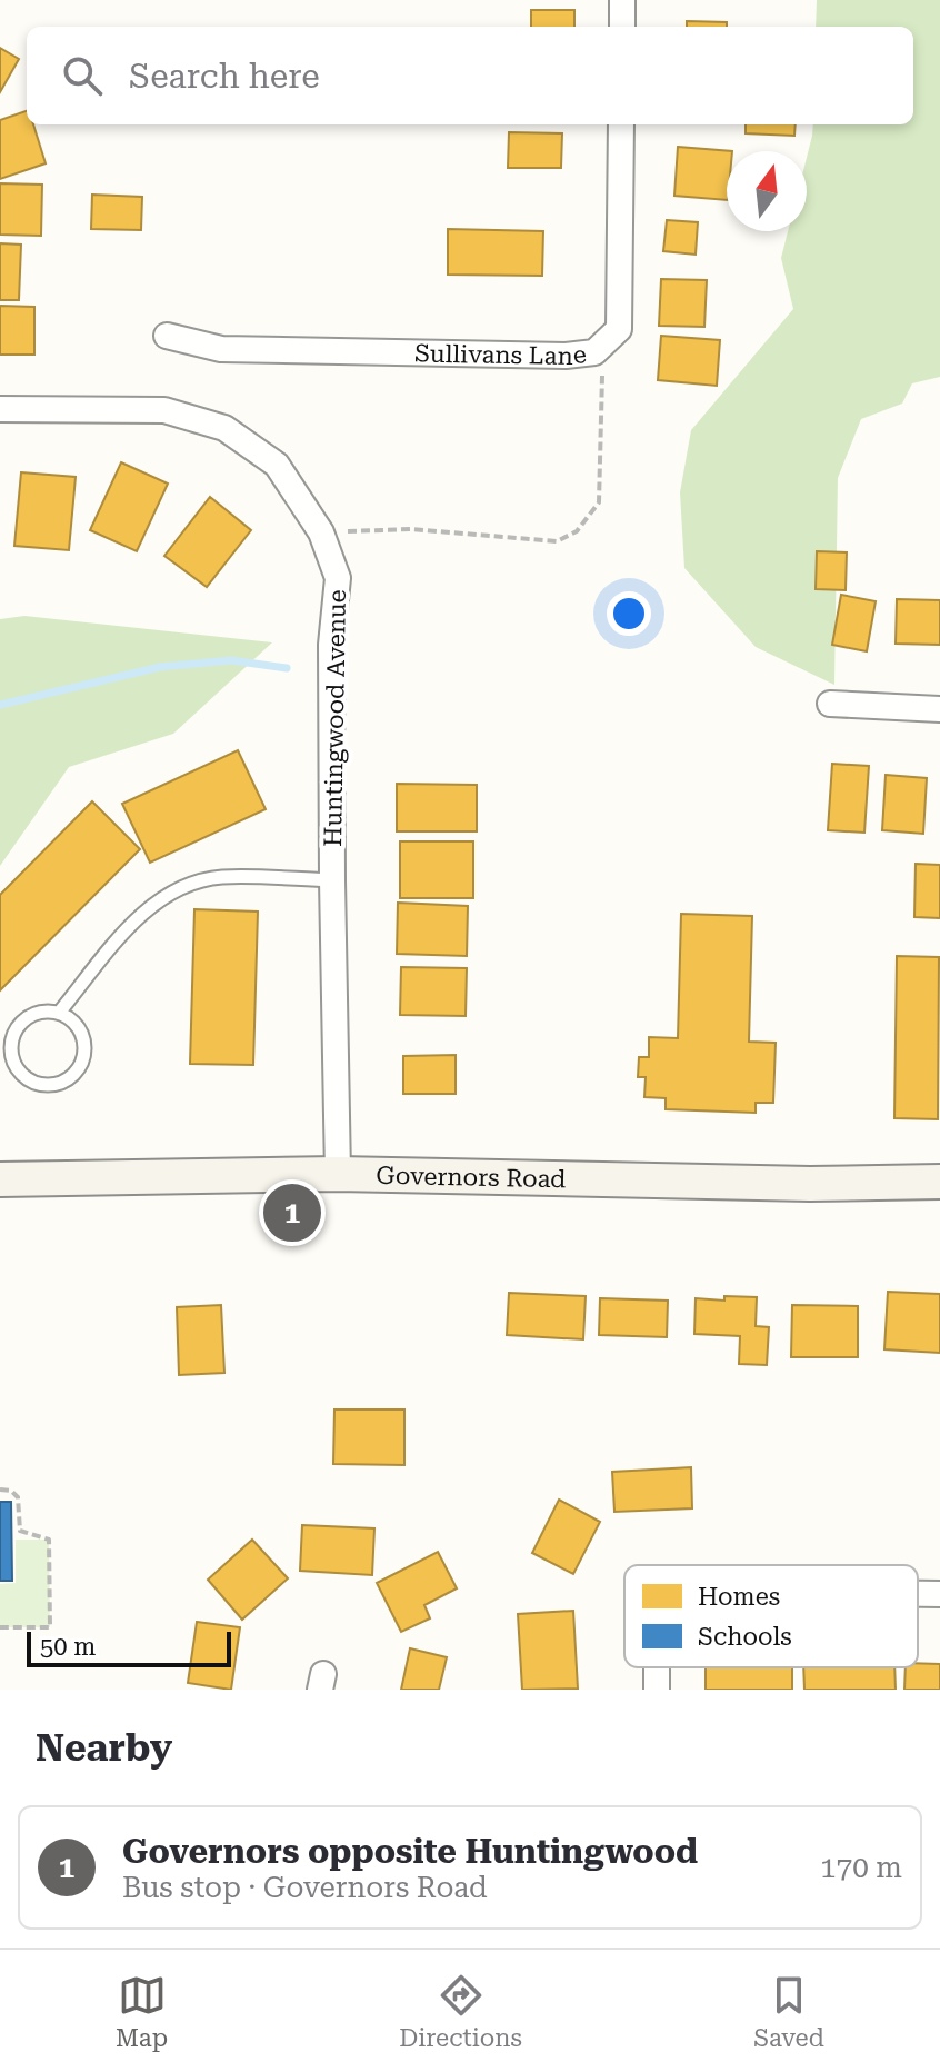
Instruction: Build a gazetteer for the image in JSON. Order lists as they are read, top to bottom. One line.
{"streets":{"main road":["Governors Road"],"street":["Sullivans Lane","Huntingwood Avenue"]},"crossings":[["Huntingwood Avenue","Governors Road"]],"legend":["Homes","Schools"],"scale_bar":"50 m","north":"top","page":{"search":"Search here","pins":"1","scale":"50 m","heading":"Nearby","list":[{"mark":"1","name":"Governors opposite Huntingwood","note":"Bus stop · Governors Road","value":"170 m"}],"nav":["Map","Directions","Saved"]}}
